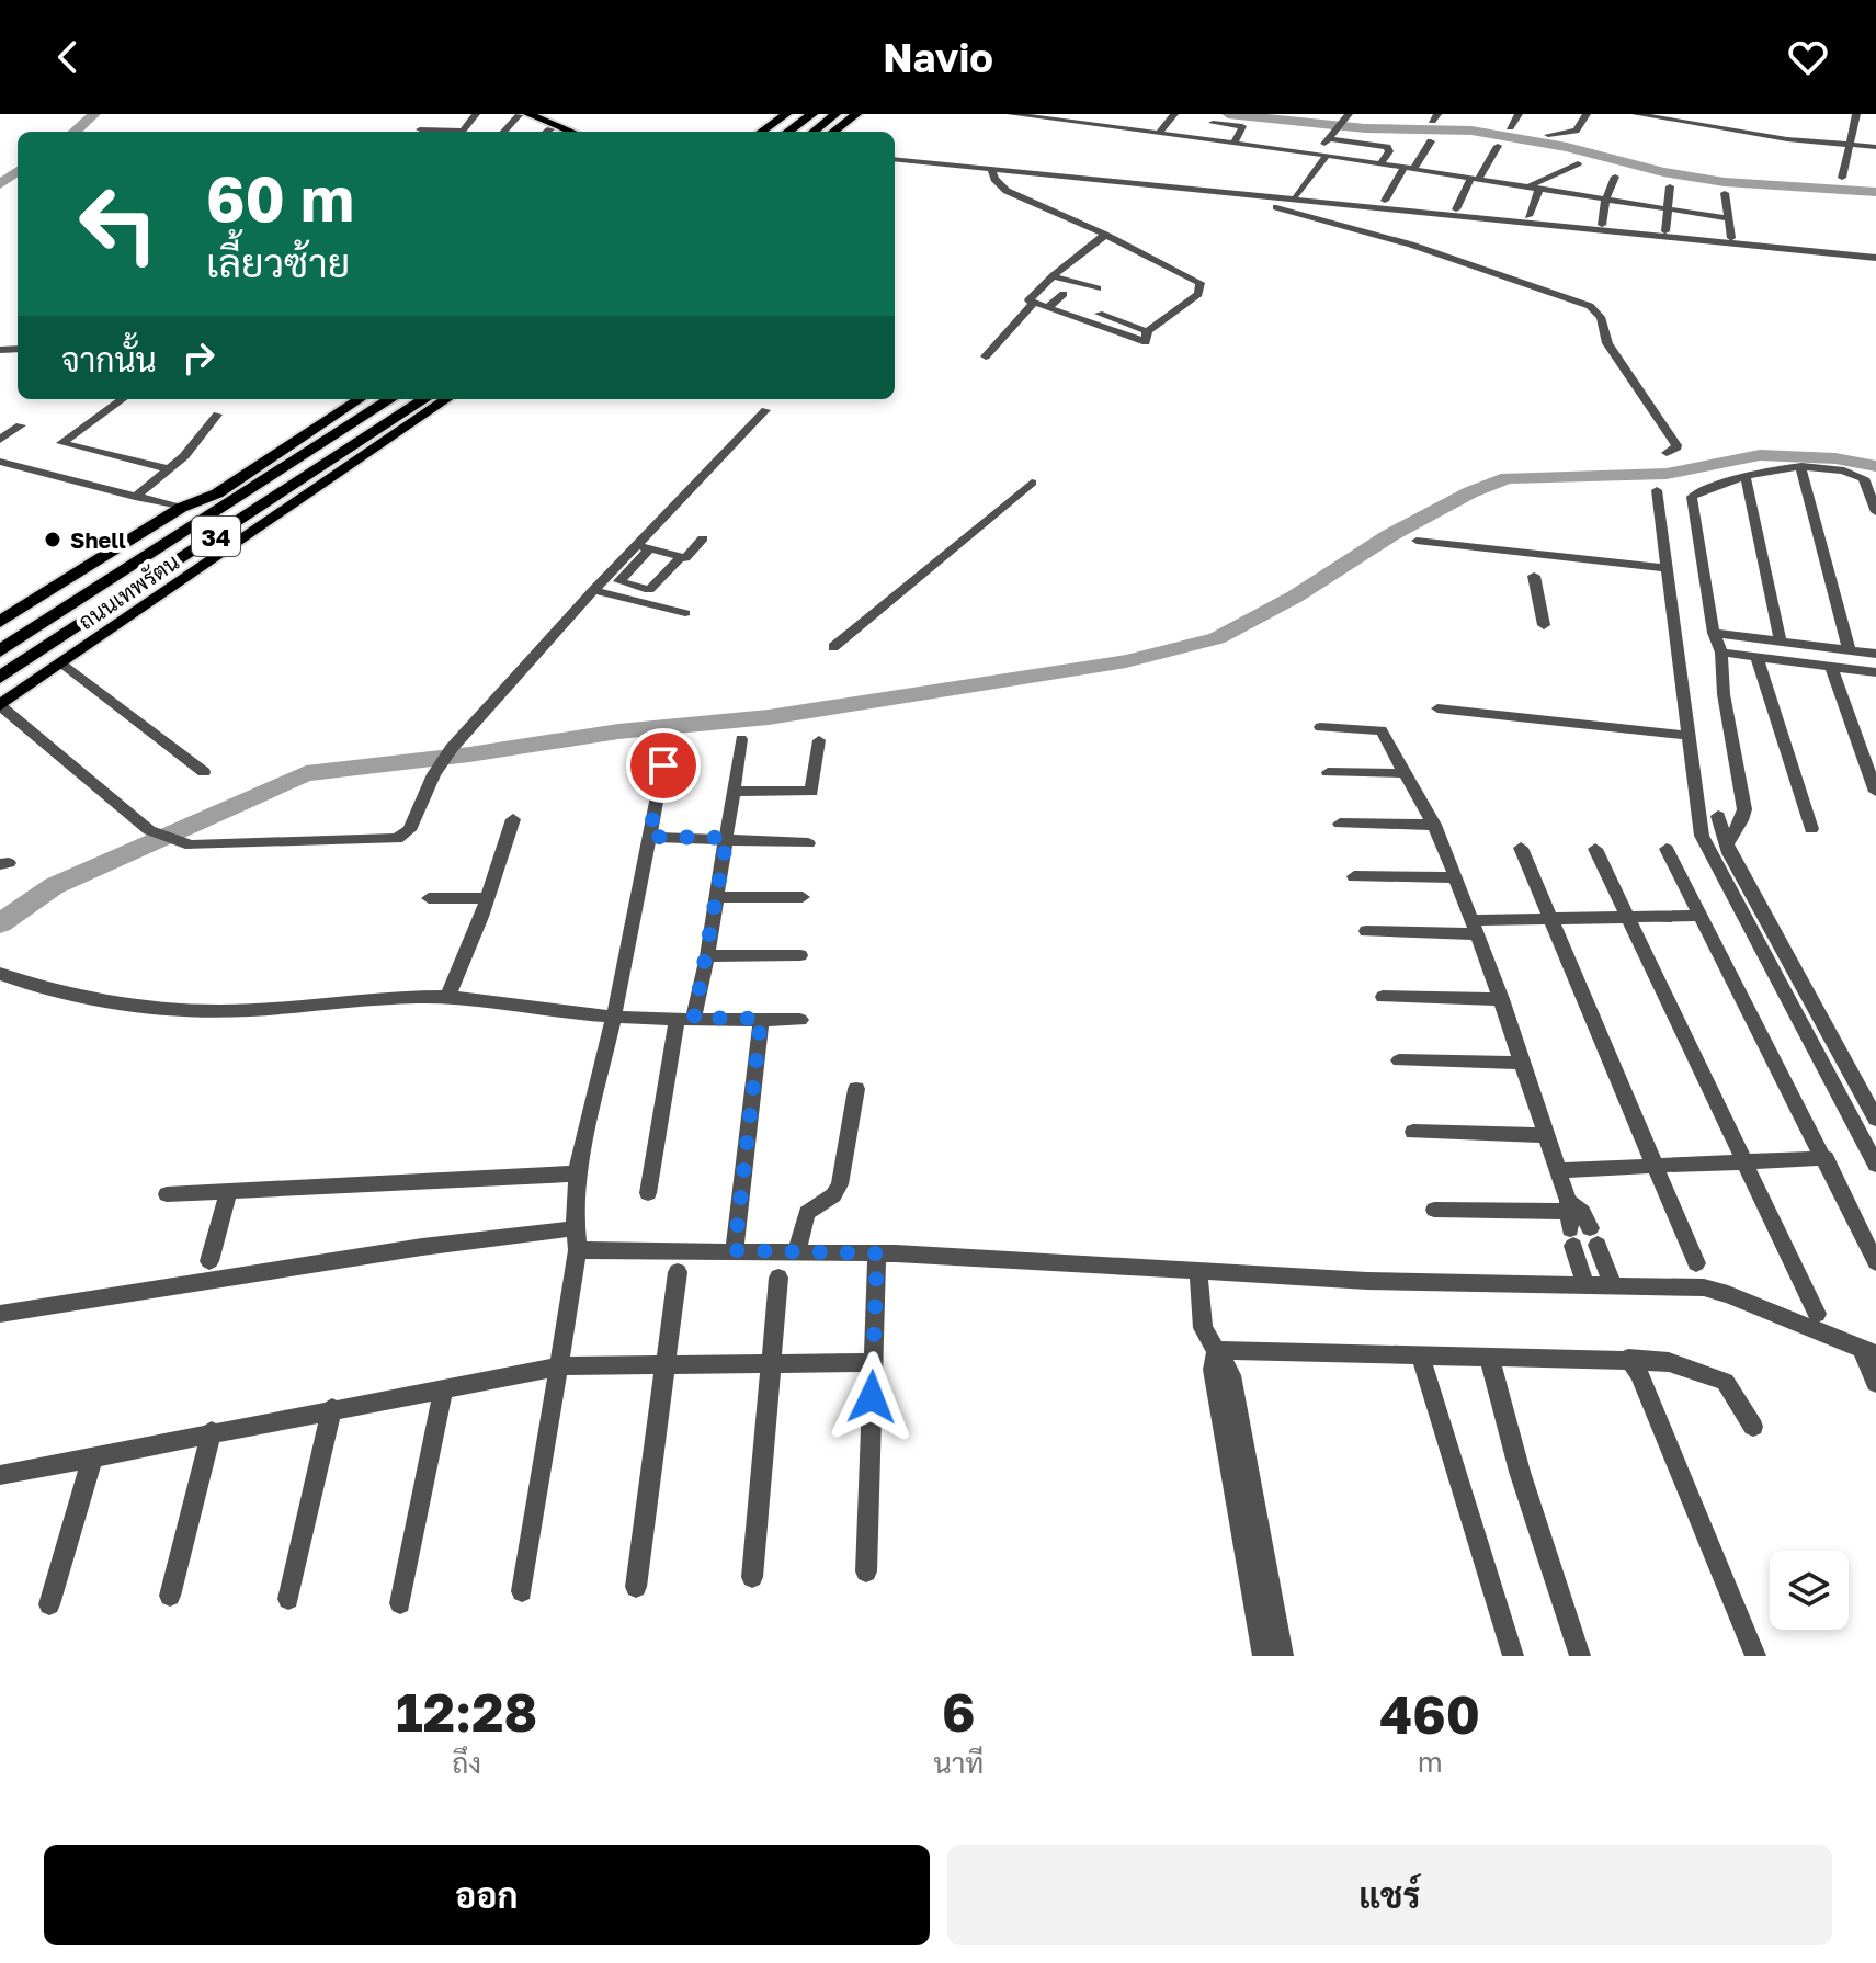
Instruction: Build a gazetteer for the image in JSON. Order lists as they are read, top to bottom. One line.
{"streets":{"highway":["34","ถนนเทพรัตน"]},"places":["Shell"],"page":{"header":"Navio","turn":["60 m","เลี้ยวซ้าย"],"then":"จากนั้น","eta":["12:28","ถึง","6","นาที","460","m"],"buttons":["ออก","แชร์"]}}
